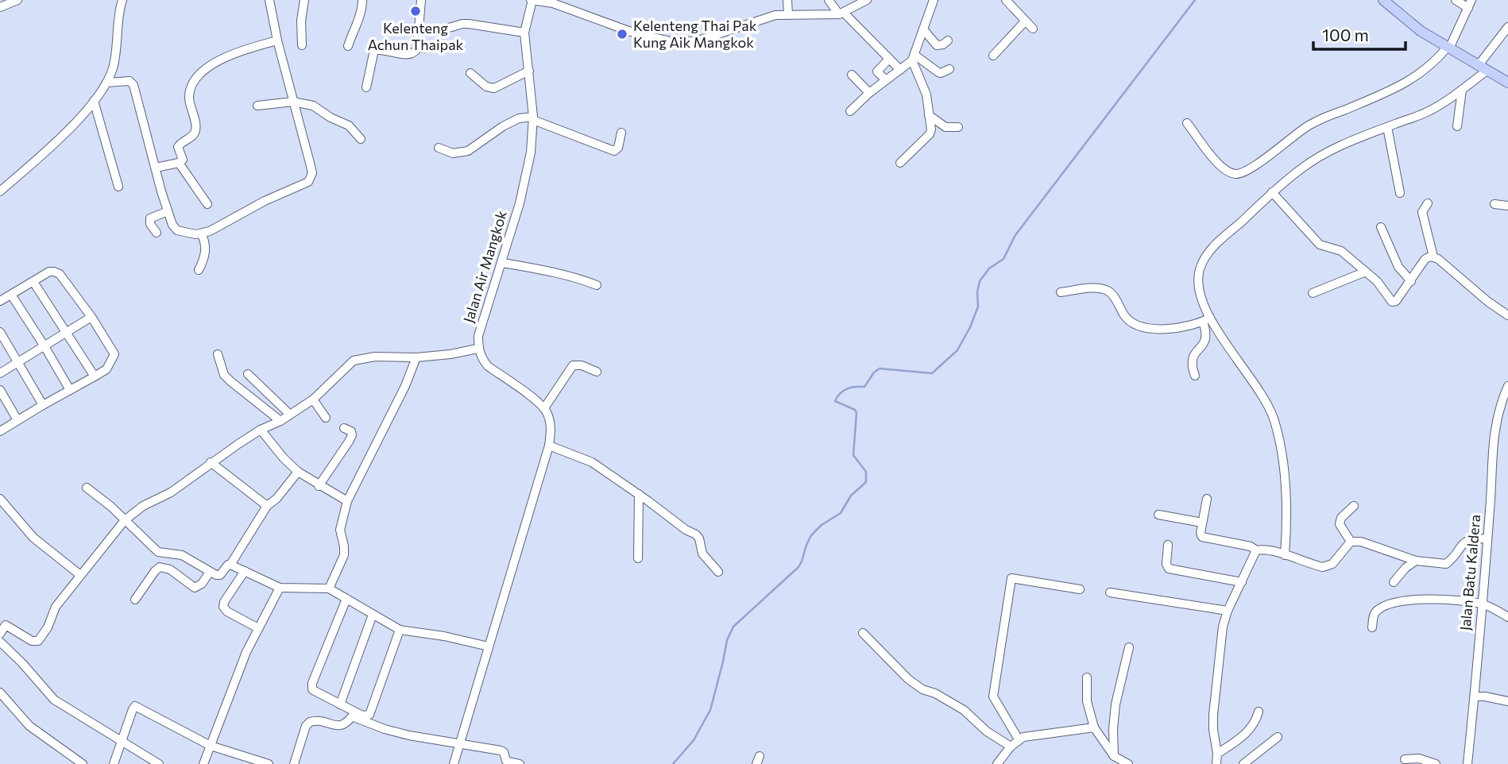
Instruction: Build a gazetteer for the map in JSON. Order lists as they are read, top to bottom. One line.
{"streets":{"street":["Jalan Air Mangkok","Jalan Batu Kaldera"]},"places":["Kelenteng Achun Thaipak","Kelenteng Thai Pak Kung Aik Mangkok"],"scale_bar":"100 m"}
